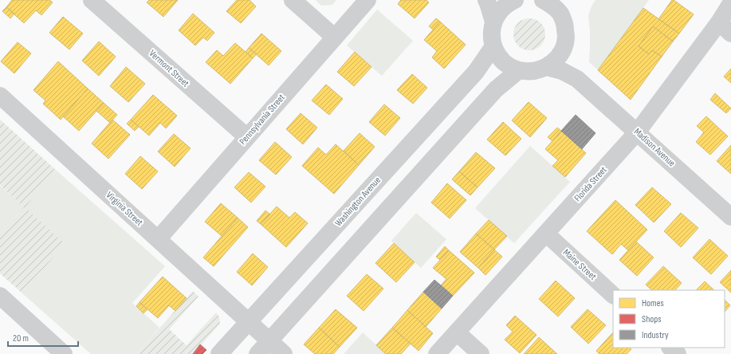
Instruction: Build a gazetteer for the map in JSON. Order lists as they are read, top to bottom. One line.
{"streets":{"street":["Vermont Street","Pennsylvania Street","Madison Avenue","Florida Street","Washington Avenue","Virginia Street","Maine Street"]},"crossings":[["Vermont Street","Pennsylvania Street"],["Pennsylvania Street","Virginia Street"],["Madison Avenue","Florida Street"],["Florida Street","Maine Street"],["Washington Avenue","Virginia Street"]],"legend":["Homes","Shops","Industry"],"scale_bar":"20 m"}
